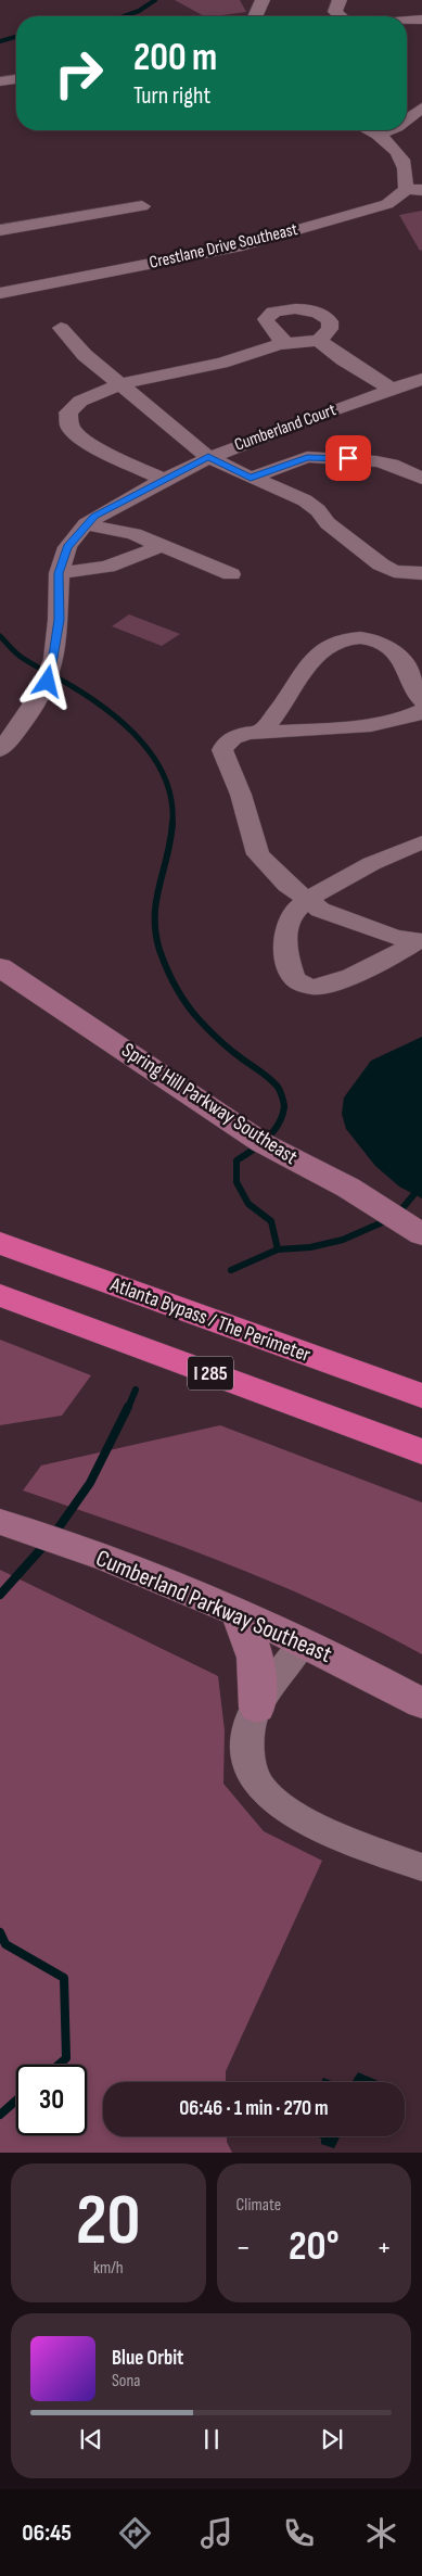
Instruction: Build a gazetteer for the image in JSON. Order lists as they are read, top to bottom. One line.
{"streets":{"highway":["Atlanta Bypass / The Perimeter","I 285"],"street":["Crestlane Drive Southeast","Cumberland Court","Spring Hill Parkway Southeast","Cumberland Parkway Southeast"]},"page":{"turn":["200 m","Turn right"],"limit":"30","trip":"06:46 · 1 min · 270 m","tile":[["20","km/h"],"Climate"],"heat":["−","20°","+"],"song":["Blue Orbit","Sona"],"tabs":"06:45"}}
